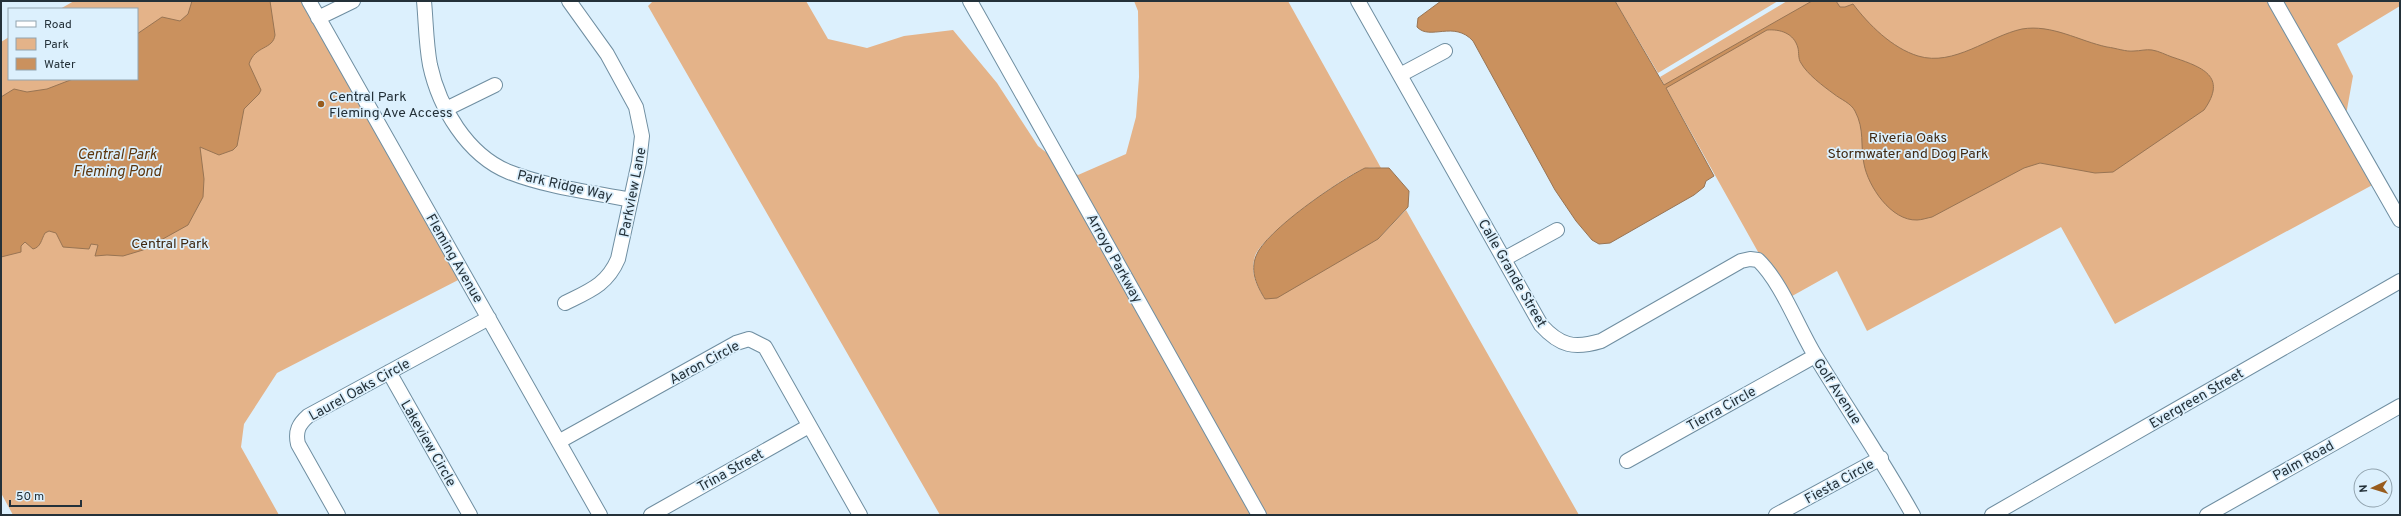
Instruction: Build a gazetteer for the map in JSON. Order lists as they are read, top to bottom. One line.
{"streets":{"street":["Park Ridge Way","Parkview Lane","Fleming Avenue","Arroyo Parkway","Calle Grande Street","Aaron Circle","Laurel Oaks Circle","Golf Avenue","Evergreen Street","Tierra Circle","Lakeview Circle","Palm Road","Trina Street","Fiesta Circle"]},"crossings":[["Park Ridge Way","Parkview Lane"],["Fleming Avenue","Aaron Circle"],["Fleming Avenue","Laurel Oaks Circle"],["Calle Grande Street","Golf Avenue"],["Aaron Circle","Trina Street"],["Laurel Oaks Circle","Lakeview Circle"],["Golf Avenue","Tierra Circle"],["Golf Avenue","Fiesta Circle"]],"water":["Central Park Fleming Pond"],"parks":["Riveria Oaks Stormwater and Dog Park","Central Park"],"places":["Central Park Fleming Ave Access"],"legend":["Road","Park","Water"],"scale_bar":"50 m","north":"left"}
